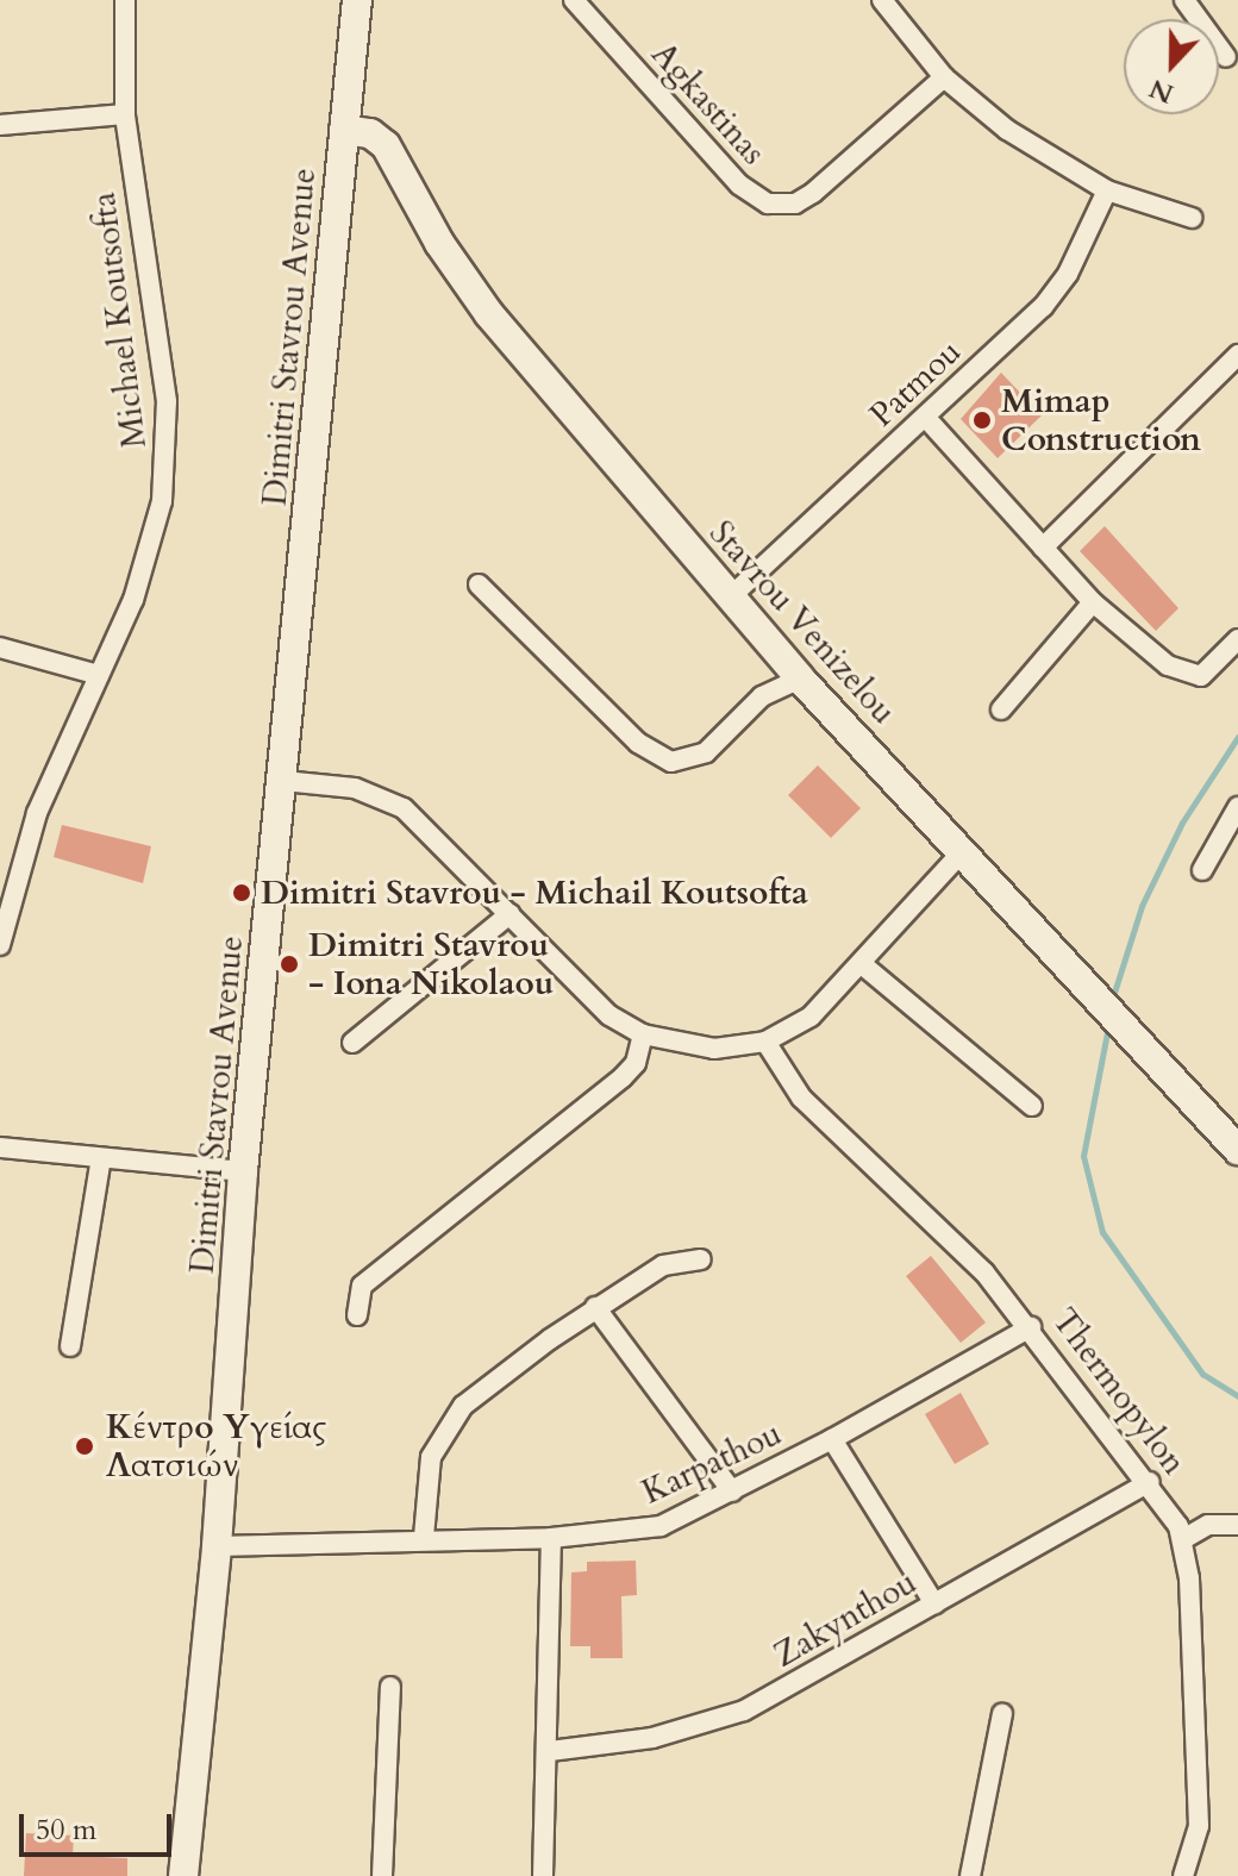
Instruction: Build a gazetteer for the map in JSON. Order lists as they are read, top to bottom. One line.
{"streets":{"main road":["Dimitri Stavrou Avenue","Stavrou Venizelou"],"street":["Agkastinas","Michael Koutsofta","Patmou","Thermopylon","Karpathou","Zakynthou"]},"crossings":[["Dimitri Stavrou Avenue","Stavrou Venizelou"],["Dimitri Stavrou Avenue","Karpathou"],["Patmou","Stavrou Venizelou"],["Thermopylon","Karpathou"],["Thermopylon","Zakynthou"]],"places":["Mimap Construction","Dimitri Stavrou - Michail Koutsofta","Dimitri Stavrou - Iona Nikolaou","Κέντρο Υγείας Λατσιών"],"scale_bar":"50 m","north":"bottom"}
